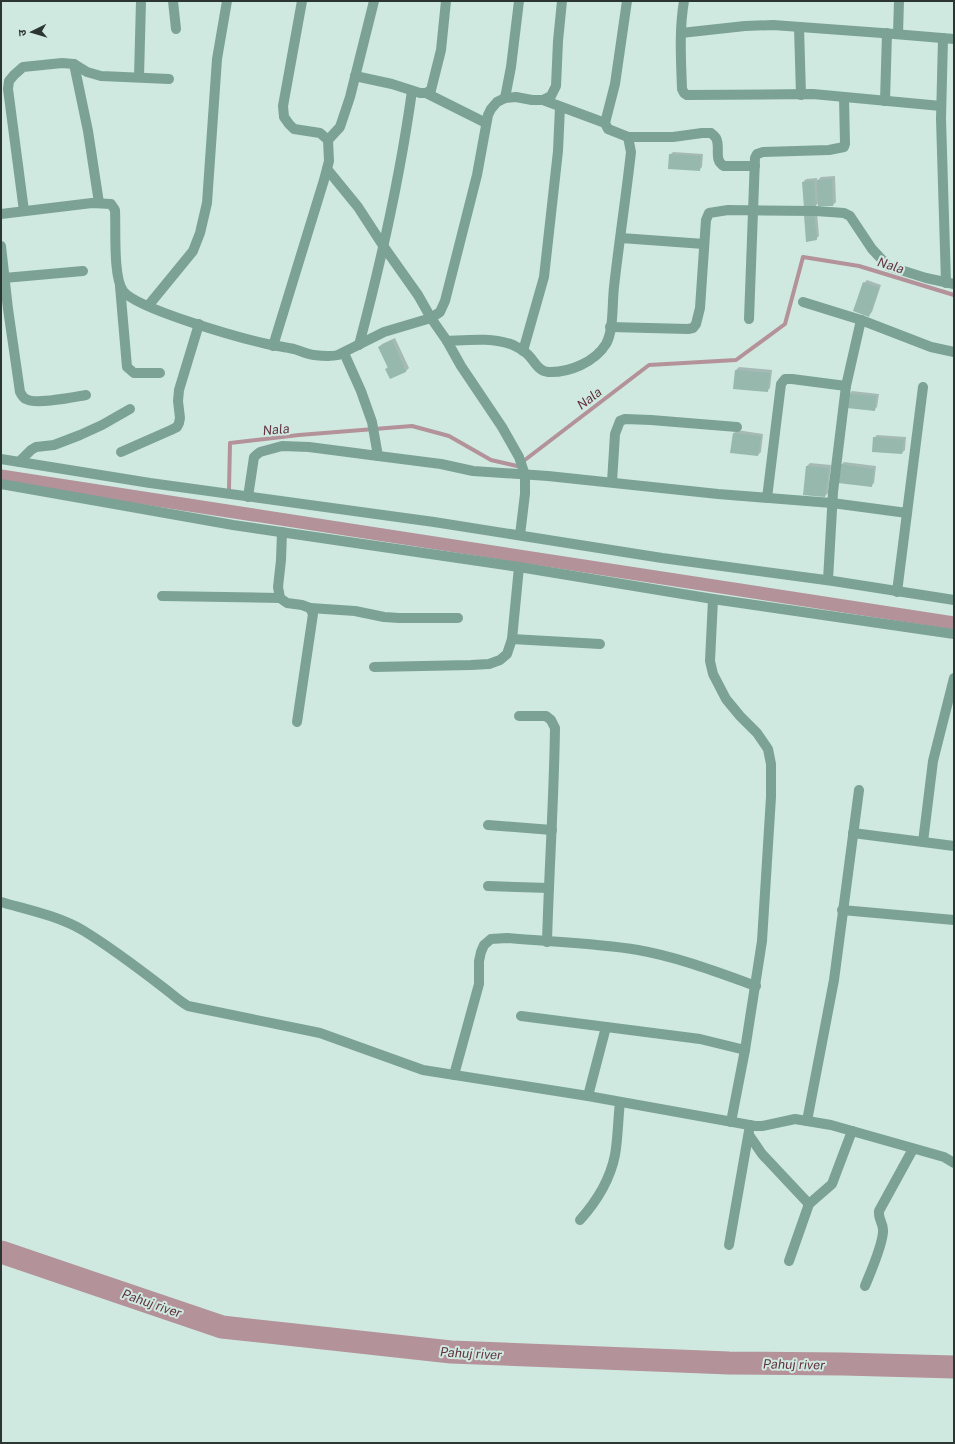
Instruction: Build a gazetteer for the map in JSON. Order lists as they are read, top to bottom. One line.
{"water":["Nala","Pahuj river"],"north":"left"}
